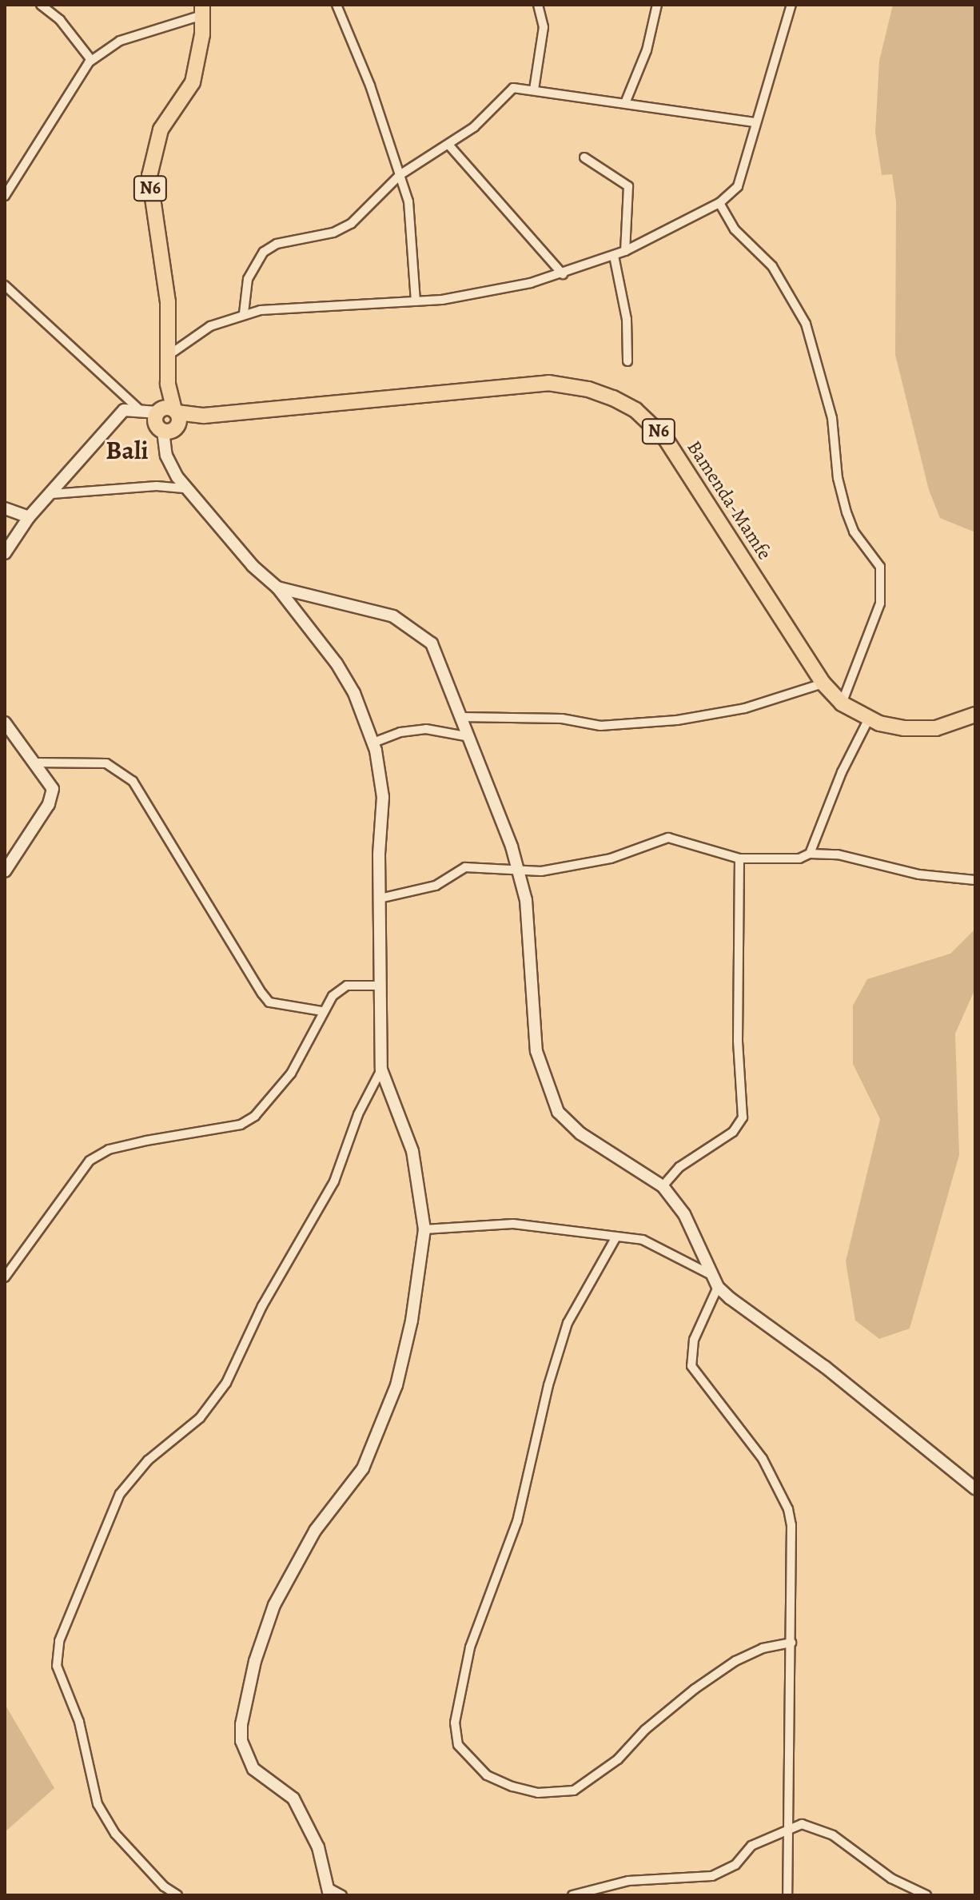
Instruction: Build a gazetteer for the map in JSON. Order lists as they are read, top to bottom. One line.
{"streets":{"highway":["N6","Bamenda-Mamfe"]},"crossings":[["N6","Bamenda-Mamfe"]],"districts":["Bali"]}
